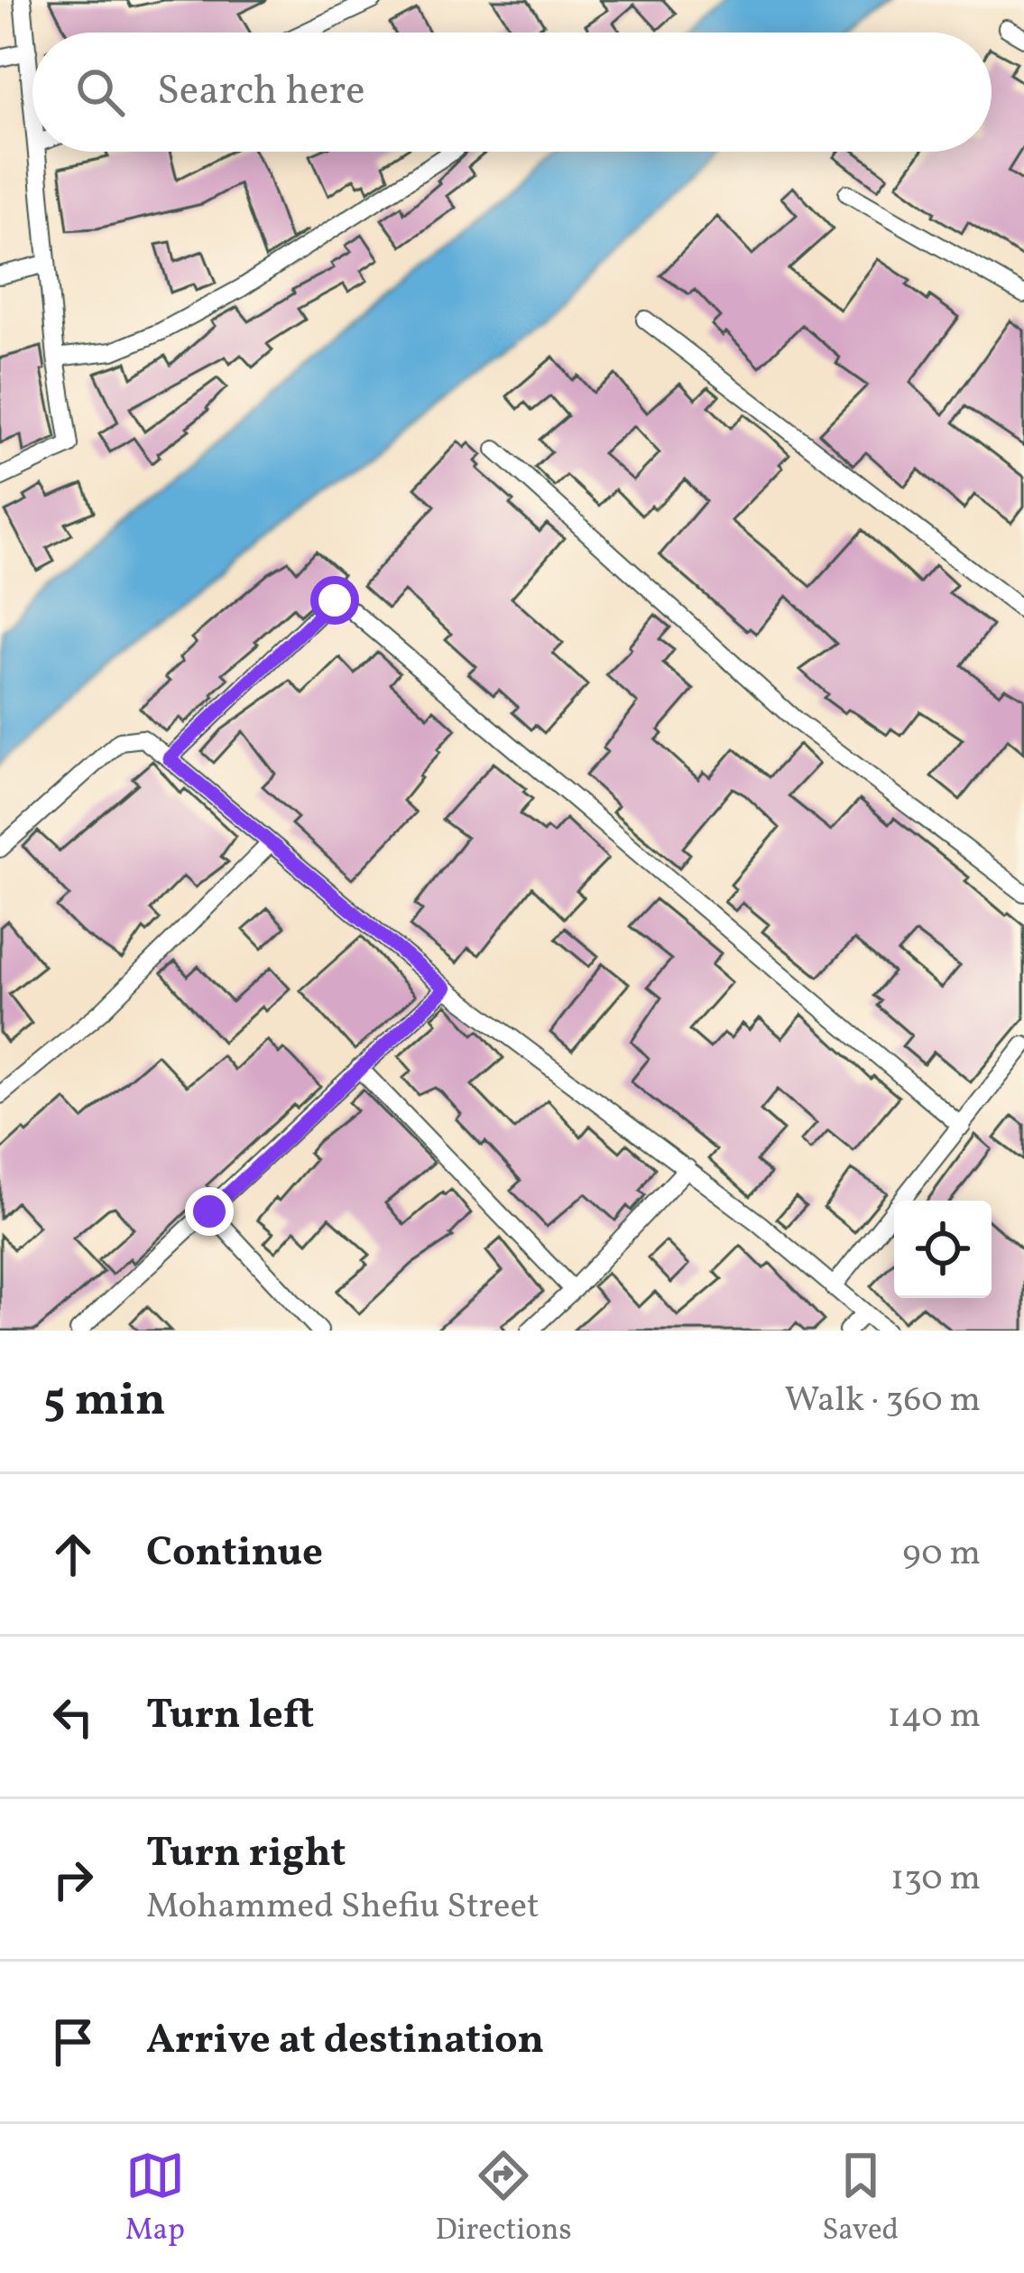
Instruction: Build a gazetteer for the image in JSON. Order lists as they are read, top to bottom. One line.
{"page":{"search":"Search here","heading":["5 min","Walk · 360 m"],"list":[["Continue","90 m"],["Turn left","140 m"],["Turn right","Mohammed Shefiu Street","130 m"],"Arrive at destination"],"nav":["Map","Directions","Saved"]}}
